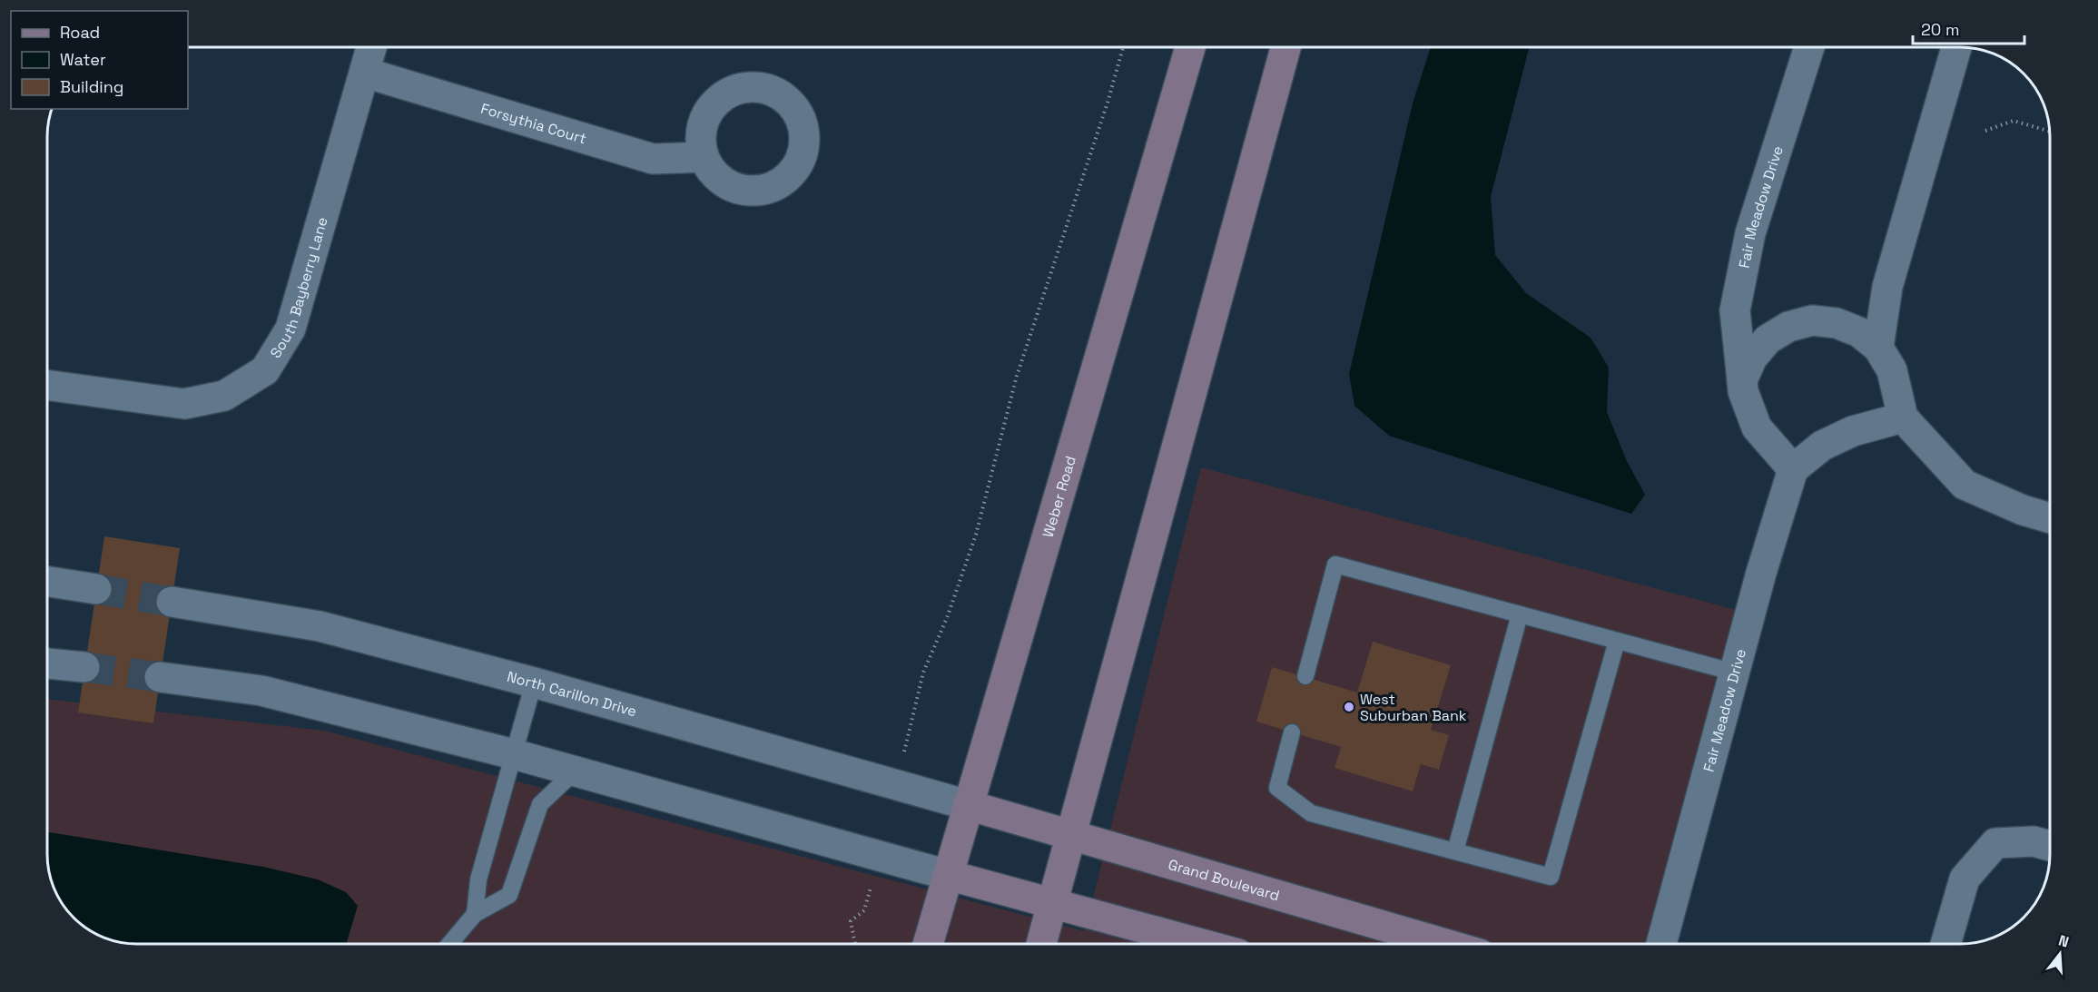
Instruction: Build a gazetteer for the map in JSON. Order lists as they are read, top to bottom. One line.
{"streets":{"main road":["Weber Road","Grand Boulevard"],"street":["Forsythia Court","Fair Meadow Drive","South Bayberry Lane","North Carillon Drive"]},"crossings":[["Forsythia Court","South Bayberry Lane"],["Weber Road","North Carillon Drive"],["Weber Road","Grand Boulevard"],["North Carillon Drive","Grand Boulevard"]],"places":["West Suburban Bank"],"legend":["Road","Water","Building"],"scale_bar":"20 m","north":"top"}
